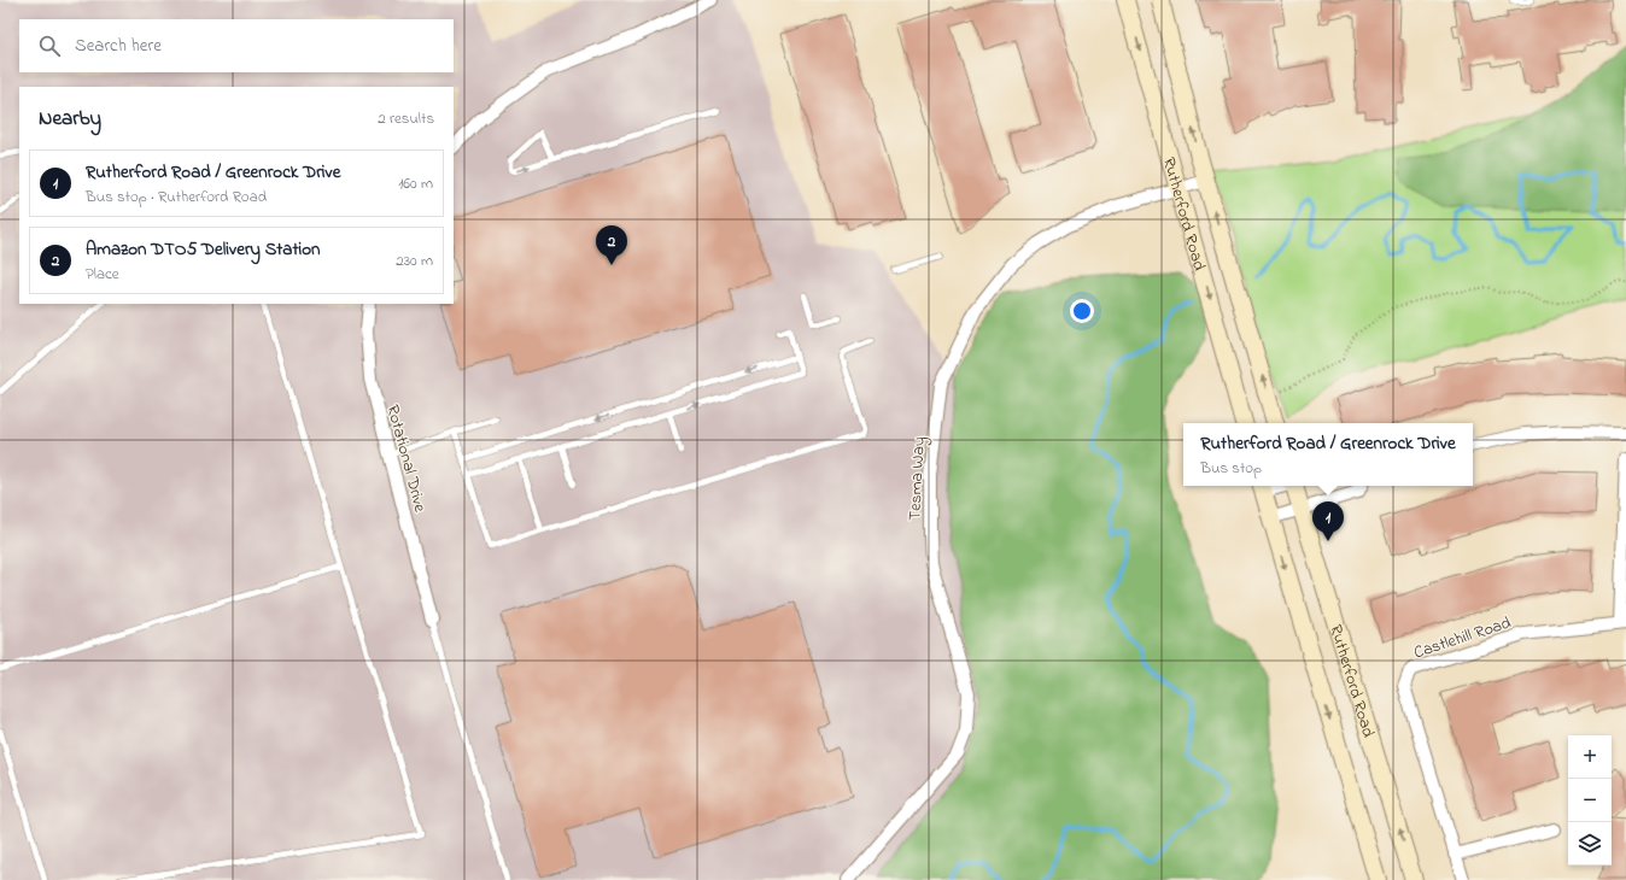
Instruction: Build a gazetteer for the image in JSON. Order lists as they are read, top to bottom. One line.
{"streets":{"main road":["Rutherford Road"],"street":["Rotational Drive","Tesma Way","Castlehill Road"]},"crossings":[["Rutherford Road","Tesma Way"]],"page":{"search":"Search here","heading":["Nearby","2 results"],"list":[{"mark":"1","name":"Rutherford Road / Greenrock Drive","note":"Bus stop · Rutherford Road","value":"160 m"},{"mark":"2","name":"Amazon DTO5 Delivery Station","note":"Place","value":"230 m"}],"pins":["2","1"],"popup":["Rutherford Road / Greenrock Drive","Bus stop"],"map_buttons":["+","−"]}}
